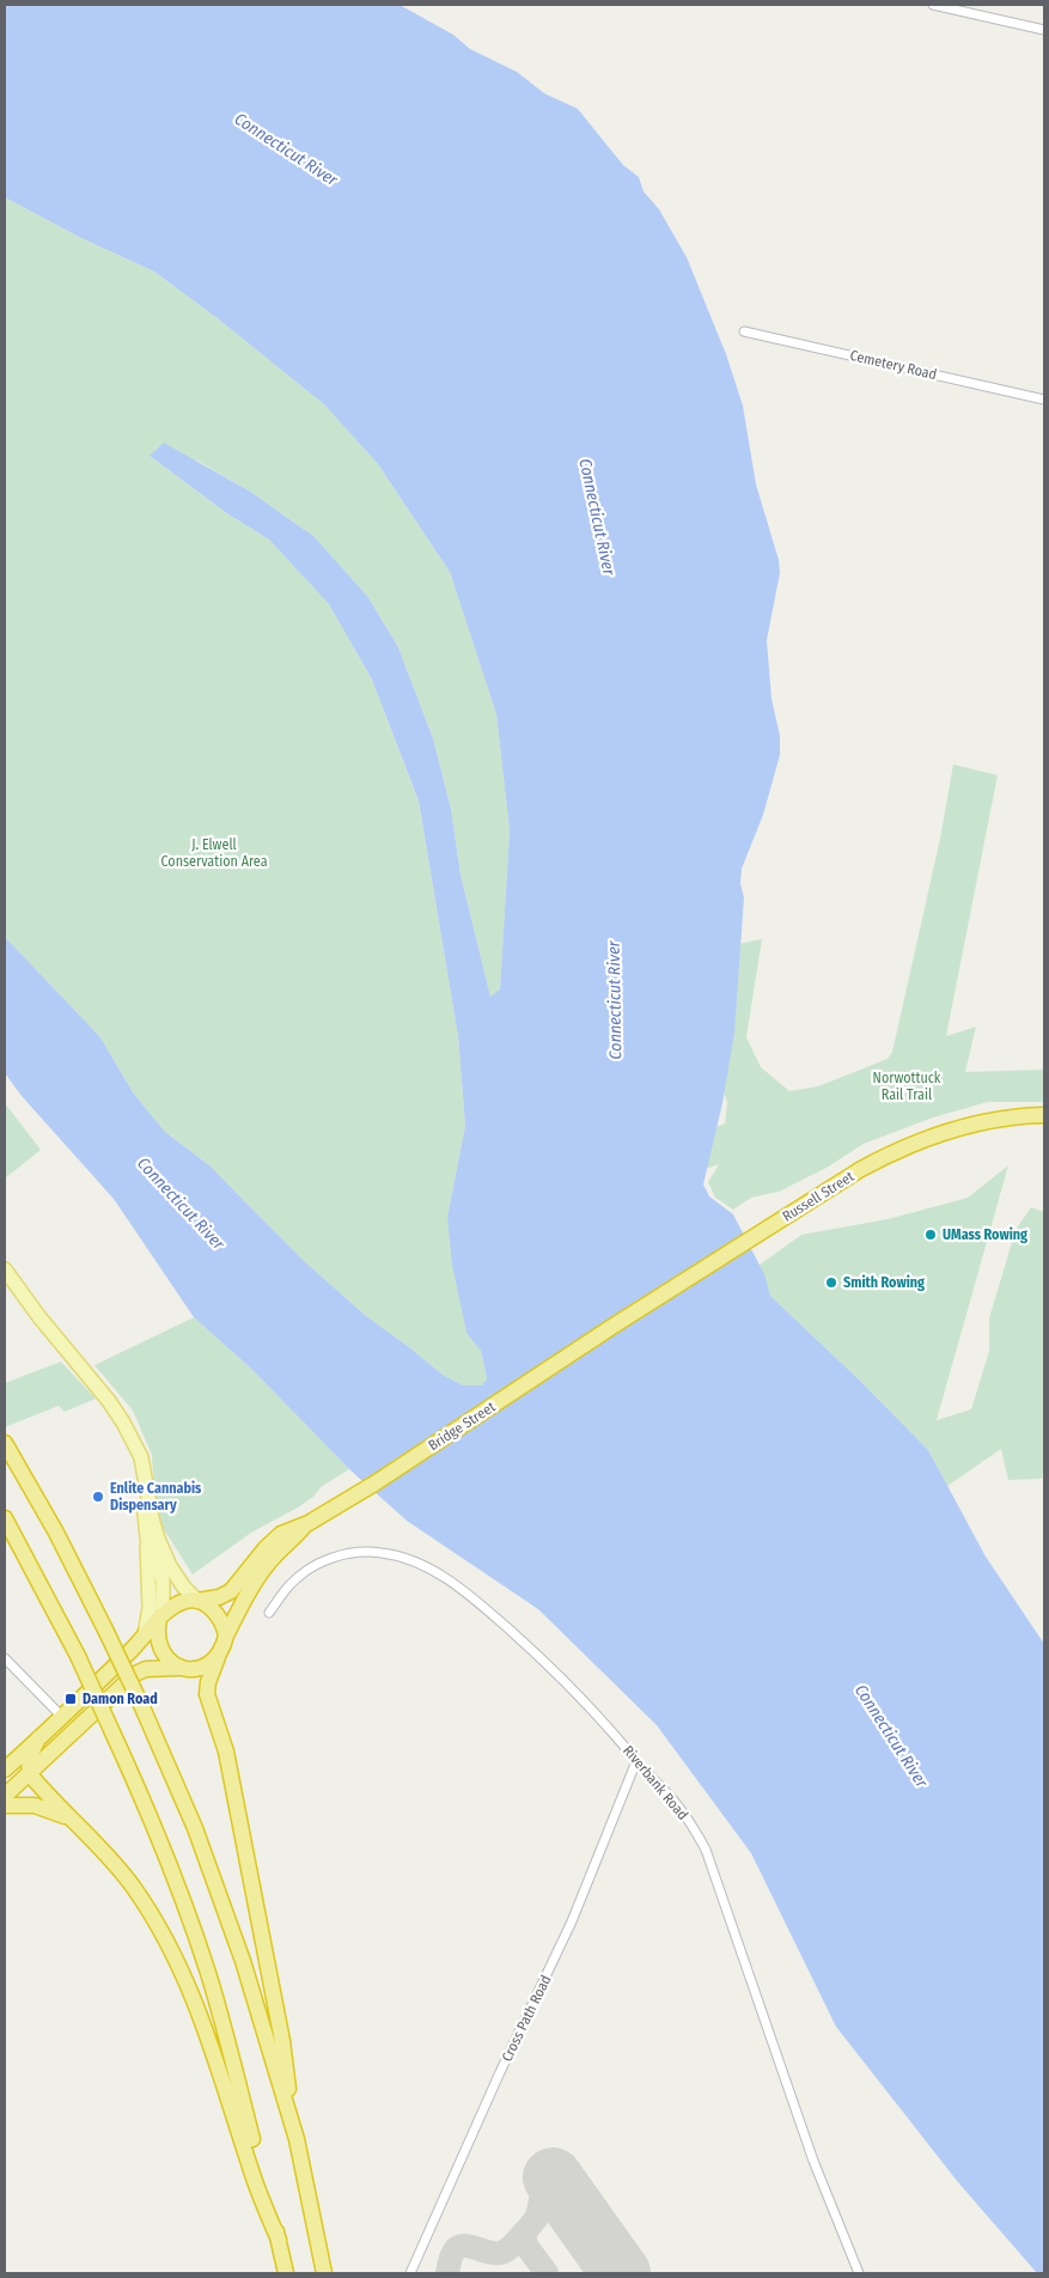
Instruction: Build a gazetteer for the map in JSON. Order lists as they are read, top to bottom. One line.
{"streets":{"highway":["Russell Street","Bridge Street"],"street":["Cemetery Road","Riverbank Road","Cross Path Road"]},"crossings":[["Russell Street","Bridge Street"],["Riverbank Road","Cross Path Road"]],"water":["Connecticut River"],"parks":["J. Elwell Conservation Area","Norwottuck Rail Trail"],"places":{"other":["UMass Rowing","Smith Rowing","Enlite Cannabis Dispensary"],"transit":["Damon Road"]}}
